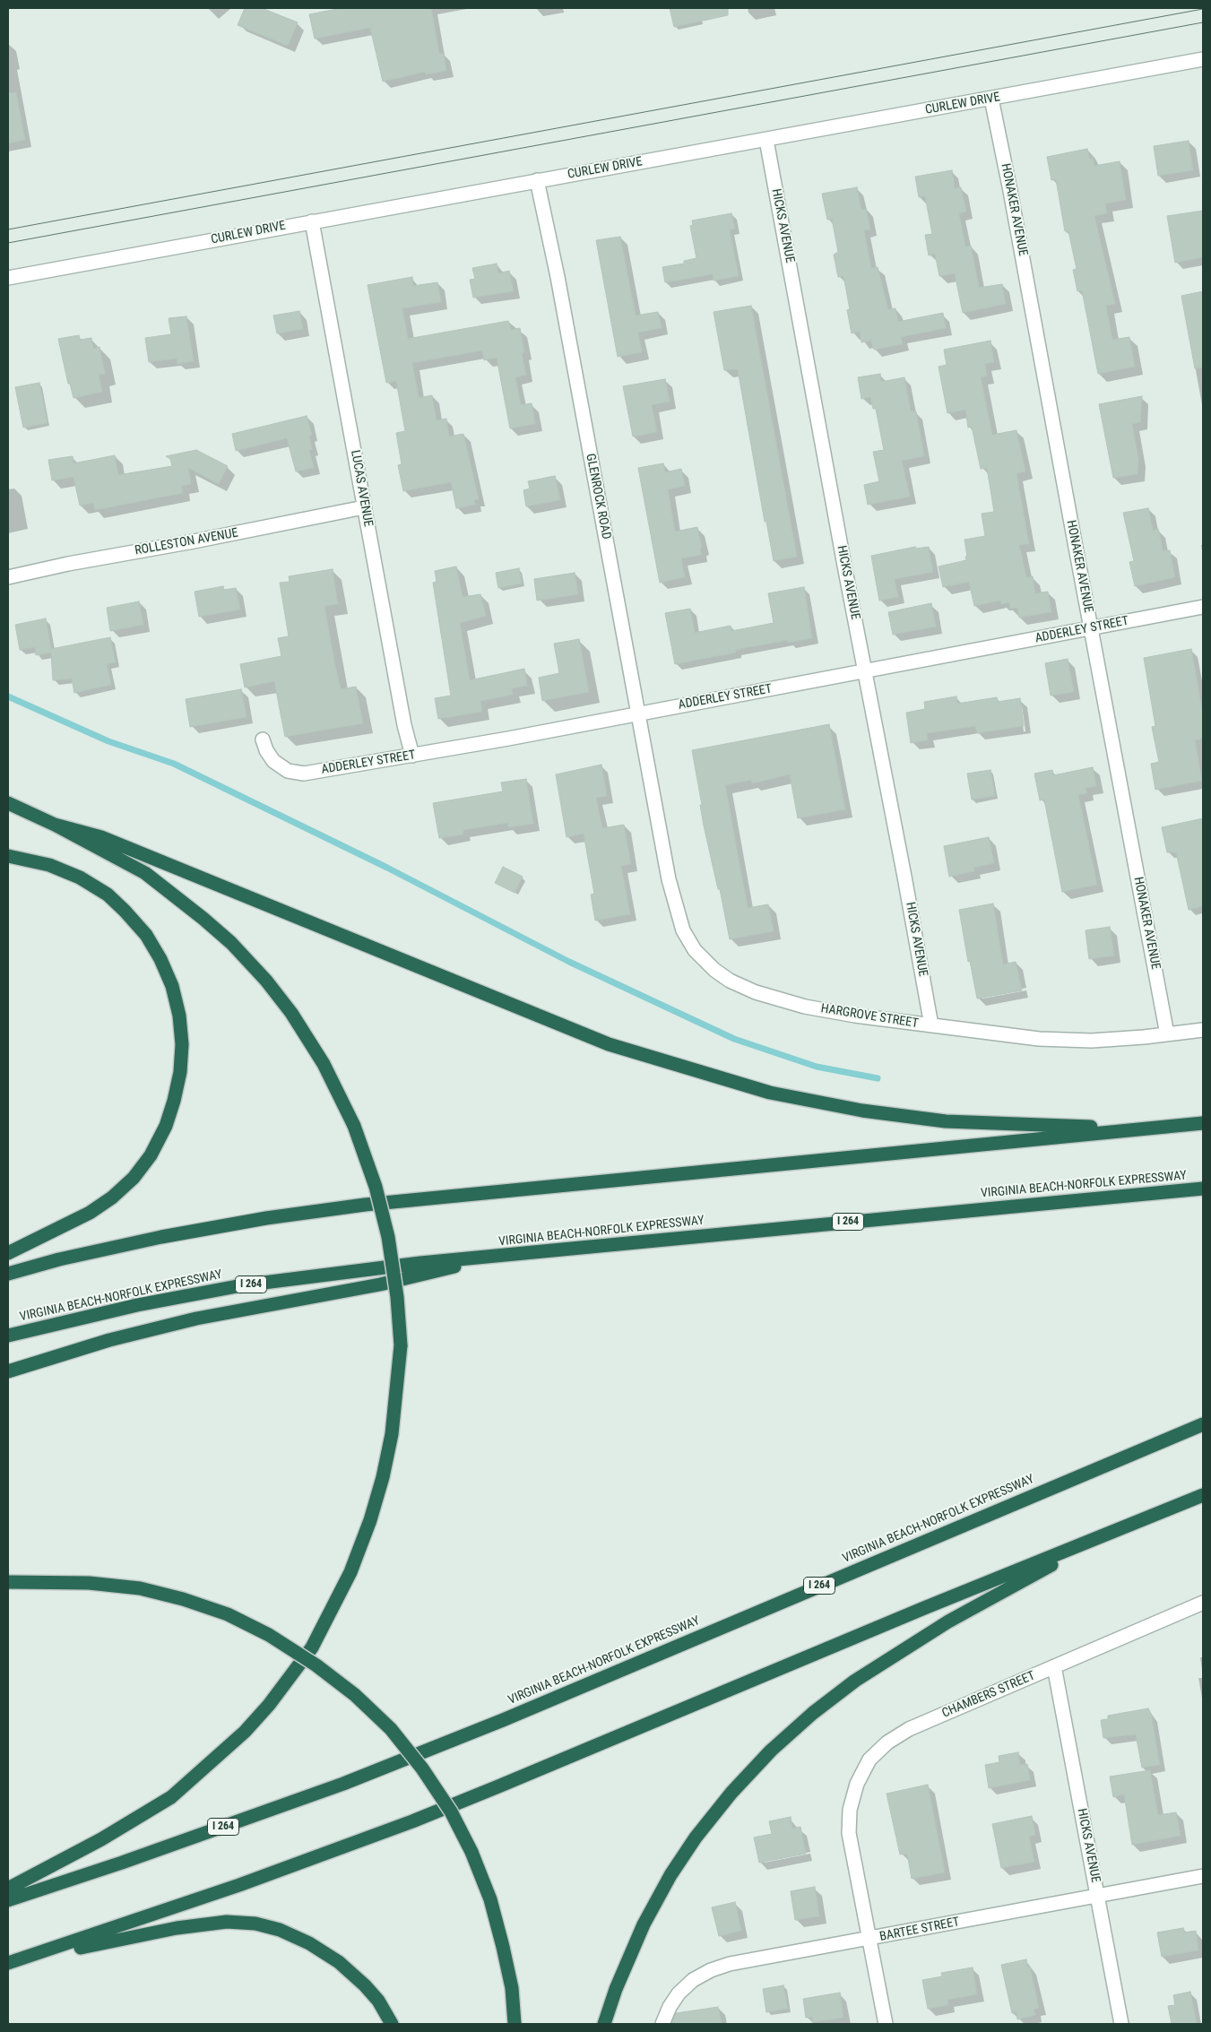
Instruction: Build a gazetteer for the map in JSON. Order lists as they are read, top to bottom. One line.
{"streets":{"highway":["VIRGINIA BEACH-NORFOLK EXPRESSWAY","I 264"],"street":["CURLEW DRIVE","HONAKER AVENUE","HICKS AVENUE","LUCAS AVENUE","GLENROCK ROAD","ROLLESTON AVENUE","ADDERLEY STREET","HARGROVE STREET","CHAMBERS STREET","BARTEE STREET"]},"crossings":[["CURLEW DRIVE","HONAKER AVENUE"],["CURLEW DRIVE","HICKS AVENUE"],["CURLEW DRIVE","LUCAS AVENUE"],["CURLEW DRIVE","GLENROCK ROAD"],["HONAKER AVENUE","ADDERLEY STREET"],["HONAKER AVENUE","HARGROVE STREET"],["HICKS AVENUE","ADDERLEY STREET"],["HICKS AVENUE","HARGROVE STREET"],["HICKS AVENUE","CHAMBERS STREET"],["HICKS AVENUE","BARTEE STREET"],["LUCAS AVENUE","ROLLESTON AVENUE"],["LUCAS AVENUE","ADDERLEY STREET"],["GLENROCK ROAD","ADDERLEY STREET"],["GLENROCK ROAD","HARGROVE STREET"],["CHAMBERS STREET","BARTEE STREET"]]}
